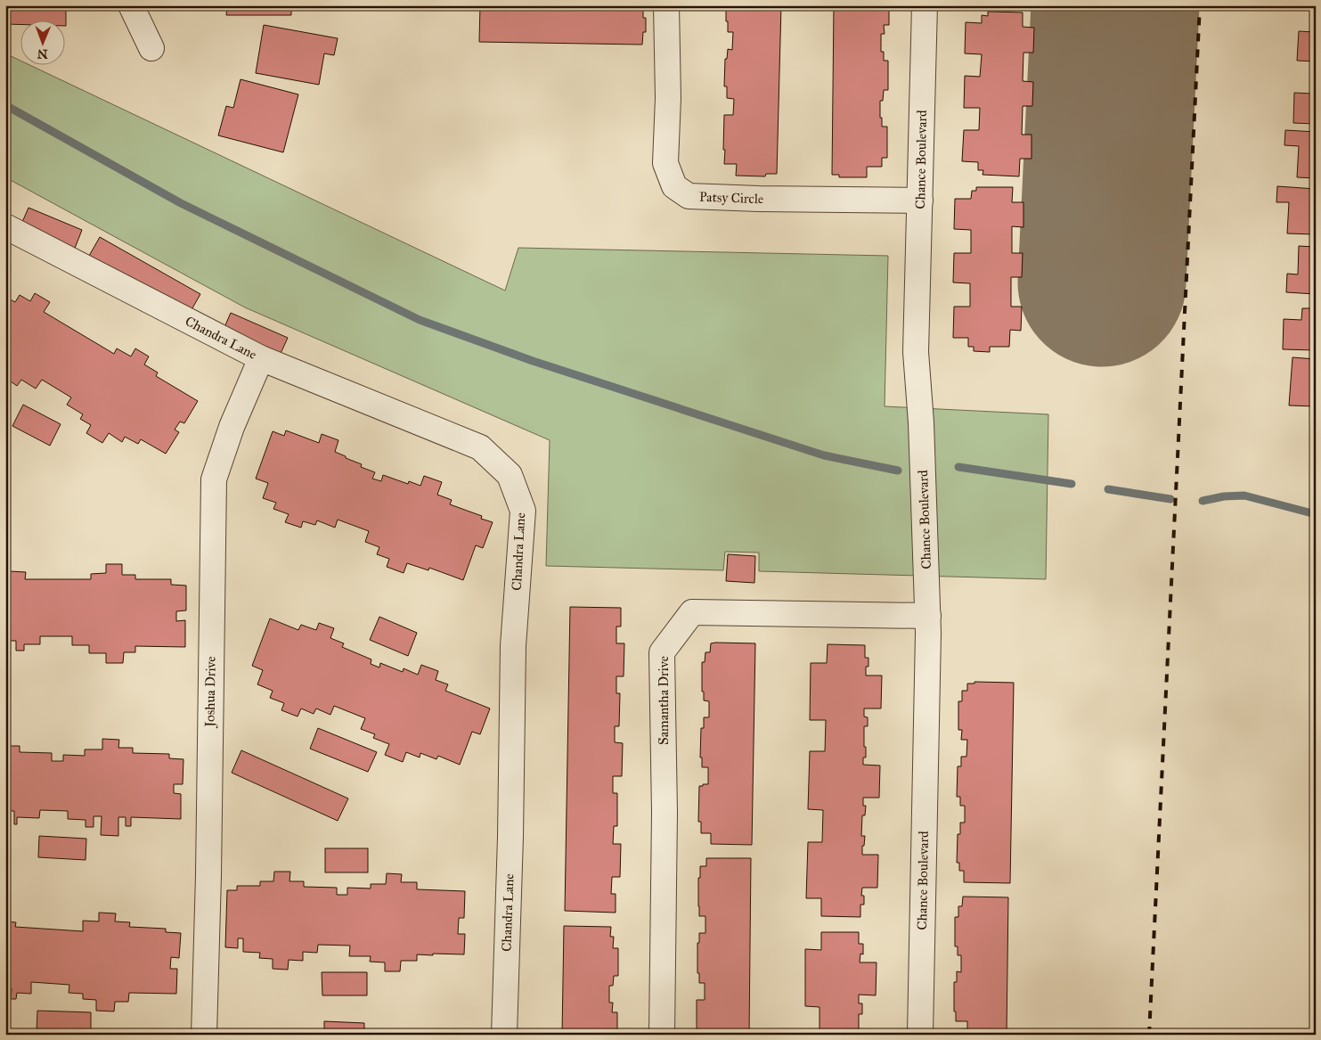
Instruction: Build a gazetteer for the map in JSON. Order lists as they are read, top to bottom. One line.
{"streets":{"street":["Chance Boulevard","Patsy Circle","Chandra Lane","Joshua Drive","Samantha Drive"]},"crossings":[["Chance Boulevard","Patsy Circle"],["Chance Boulevard","Samantha Drive"],["Chandra Lane","Joshua Drive"]],"north":"bottom"}
